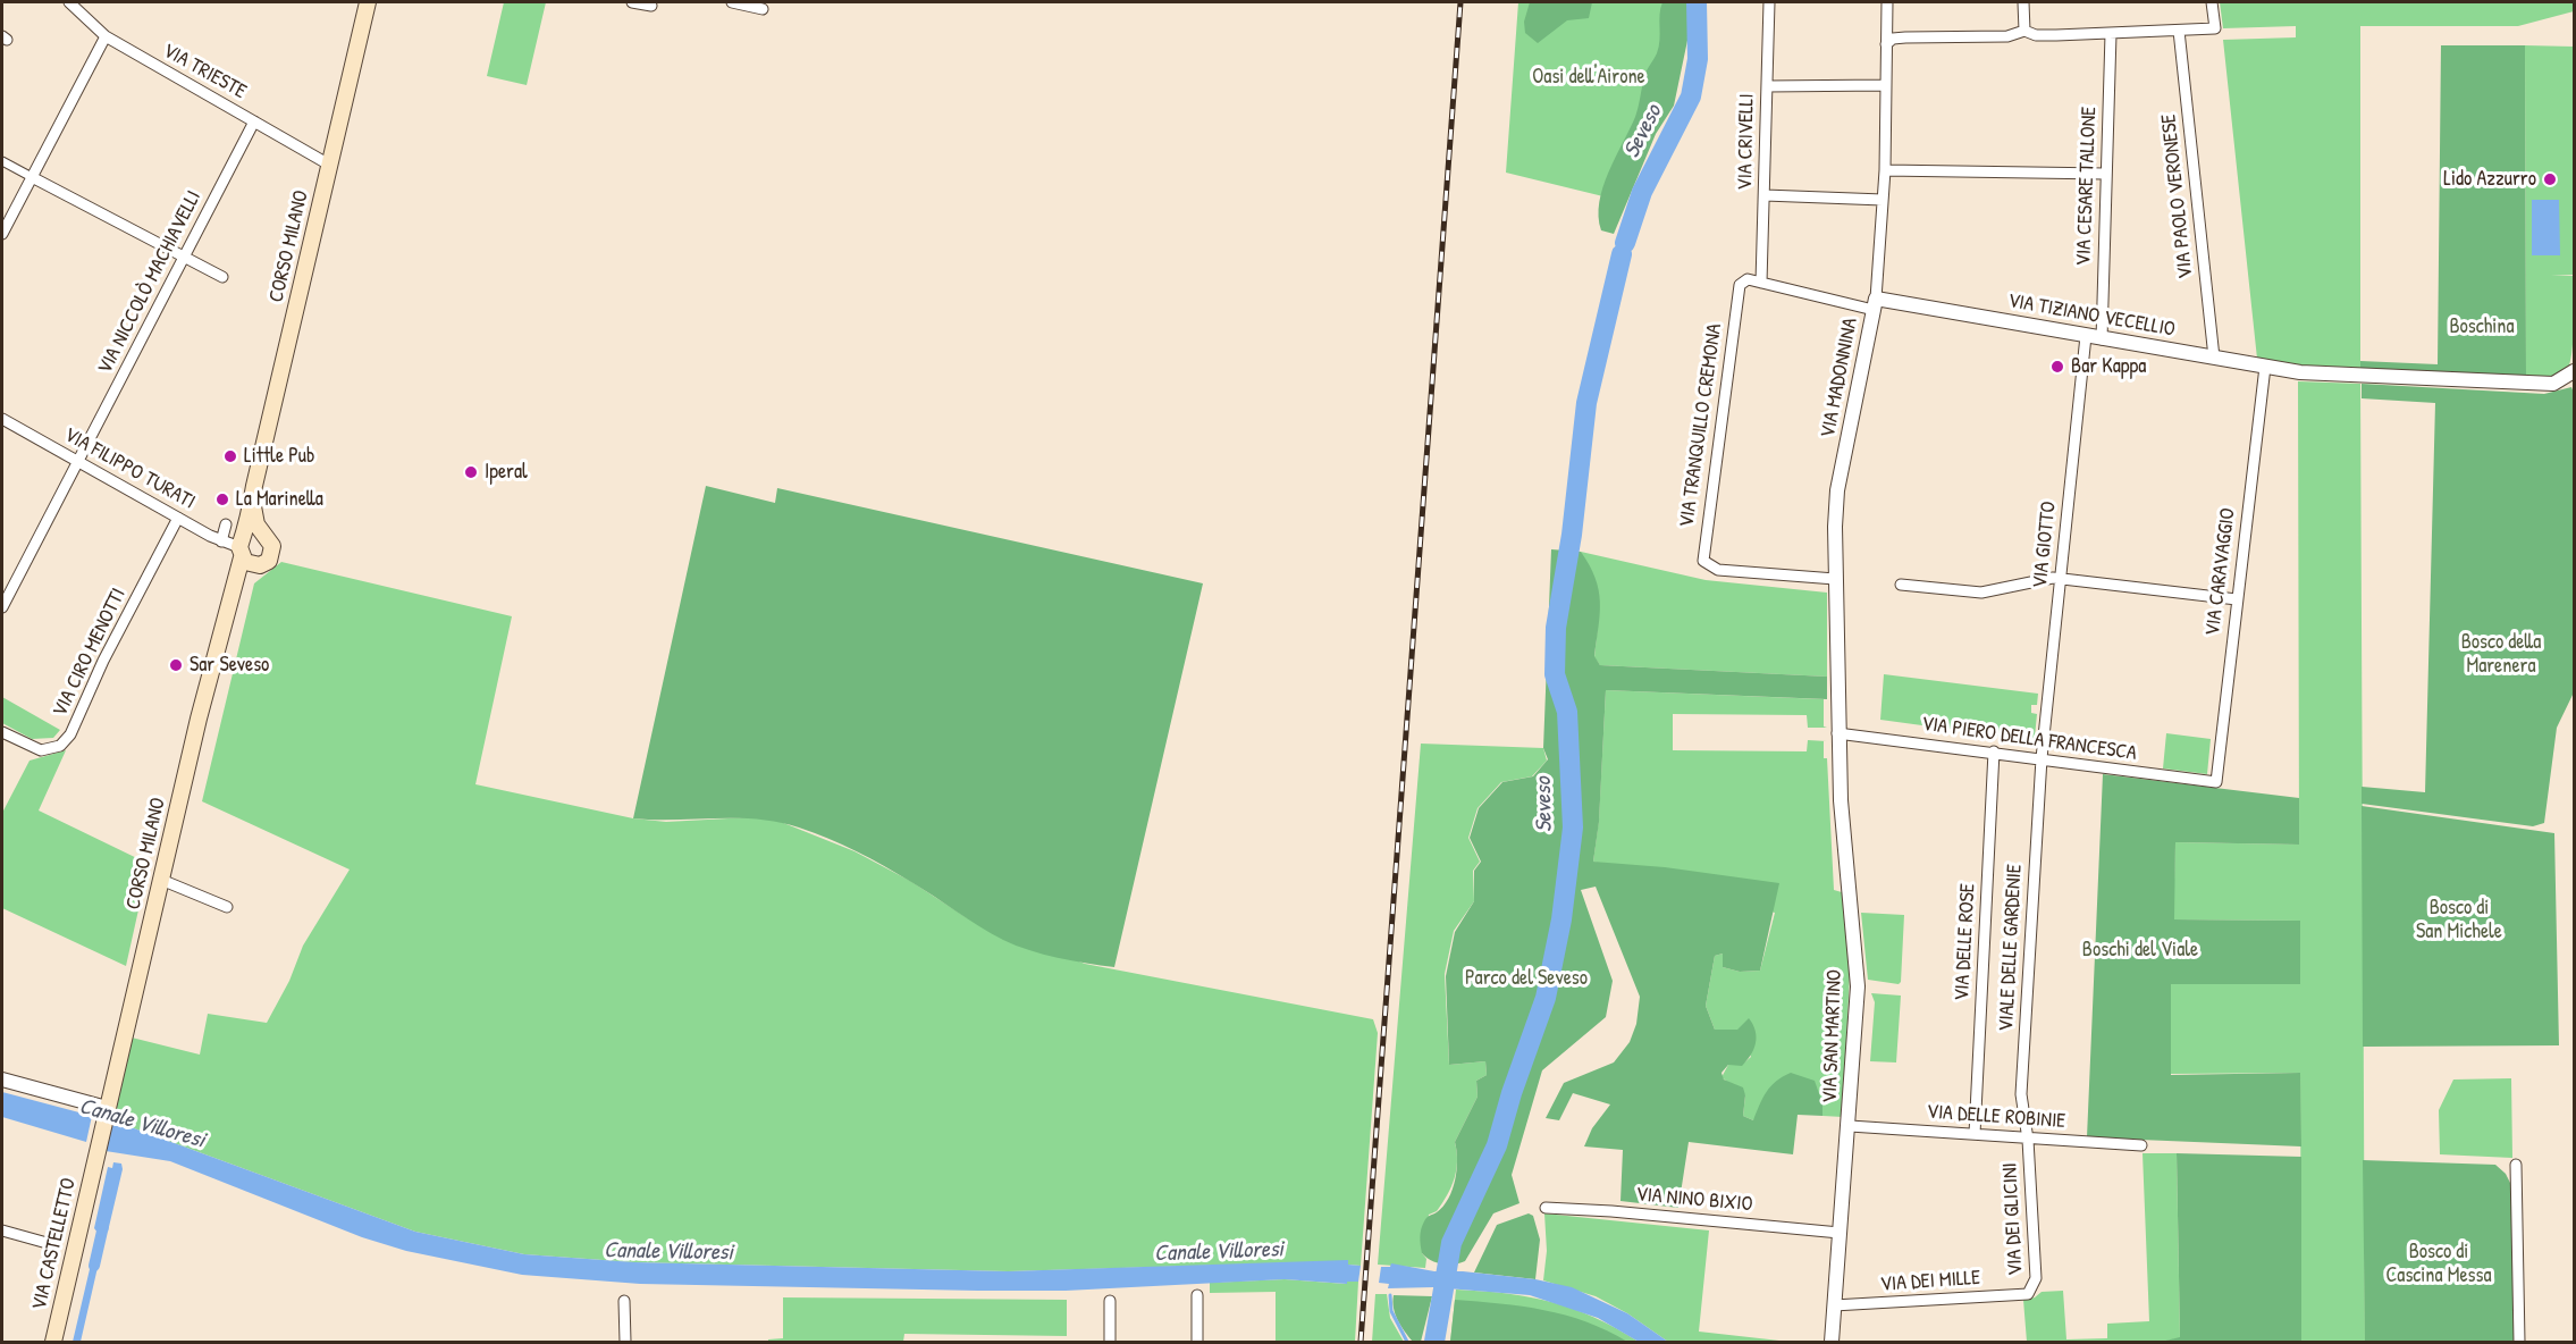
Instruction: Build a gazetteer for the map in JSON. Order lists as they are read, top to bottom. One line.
{"streets":{"main road":["CORSO MILANO","VIA CASTELLETTO"],"street":["VIA TRIESTE","VIA CRIVELLI","VIA CESARE TALLONE","VIA PAOLO VERONESE","VIA NICCOLÒ MACHIAVELLI","VIA TIZIANO VECELLIO","VIA MADONNINA","VIA TRANQUILLO CREMONA","VIA FILIPPO TURATI","VIA GIOTTO","VIA CARAVAGGIO","VIA CIRO MENOTTI","VIA PIERO DELLA FRANCESCA","VIA DELLE ROSE","VIALE DELLE GARDENIE","VIA SAN MARTINO","VIA DELLE ROBINIE","VIA NINO BIXIO","VIA DEI GLICINI","VIA DEI MILLE"]},"crossings":[["VIA TRIESTE","CORSO MILANO"],["VIA TRIESTE","VIA NICCOLÒ MACHIAVELLI"],["VIA CRIVELLI","VIA TRANQUILLO CREMONA"],["VIA CESARE TALLONE","VIA TIZIANO VECELLIO"],["VIA PAOLO VERONESE","VIA TIZIANO VECELLIO"],["CORSO MILANO","VIA FILIPPO TURATI"],["CORSO MILANO","VIA CASTELLETTO"],["VIA NICCOLÒ MACHIAVELLI","VIA FILIPPO TURATI"],["VIA TIZIANO VECELLIO","VIA MADONNINA"],["VIA TIZIANO VECELLIO","VIA GIOTTO"],["VIA TIZIANO VECELLIO","VIA CARAVAGGIO"],["VIA MADONNINA","VIA TRANQUILLO CREMONA"],["VIA MADONNINA","VIA PIERO DELLA FRANCESCA"],["VIA MADONNINA","VIA SAN MARTINO"],["VIA FILIPPO TURATI","VIA CIRO MENOTTI"],["VIA GIOTTO","VIA PIERO DELLA FRANCESCA"],["VIA GIOTTO","VIALE DELLE GARDENIE"],["VIA CARAVAGGIO","VIA PIERO DELLA FRANCESCA"],["VIA PIERO DELLA FRANCESCA","VIA DELLE ROSE"],["VIA PIERO DELLA FRANCESCA","VIALE DELLE GARDENIE"],["VIA PIERO DELLA FRANCESCA","VIA SAN MARTINO"],["VIA DELLE ROSE","VIA DELLE ROBINIE"],["VIALE DELLE GARDENIE","VIA DELLE ROBINIE"],["VIALE DELLE GARDENIE","VIA DEI GLICINI"],["VIA SAN MARTINO","VIA DELLE ROBINIE"],["VIA SAN MARTINO","VIA NINO BIXIO"],["VIA SAN MARTINO","VIA DEI MILLE"],["VIA DELLE ROBINIE","VIA DEI GLICINI"],["VIA DEI GLICINI","VIA DEI MILLE"]],"water":["Seveso","Canale Villoresi"],"parks":["Oasi dell'Airone","Boschina","Bosco della Marenera","Bosco di San Michele","Boschi del Viale","Parco del Seveso","Bosco di Cascina Messa"],"places":["Lido Azzurro","Bar Kappa","Little Pub","Iperal","La Marinella","Sar Seveso"]}
